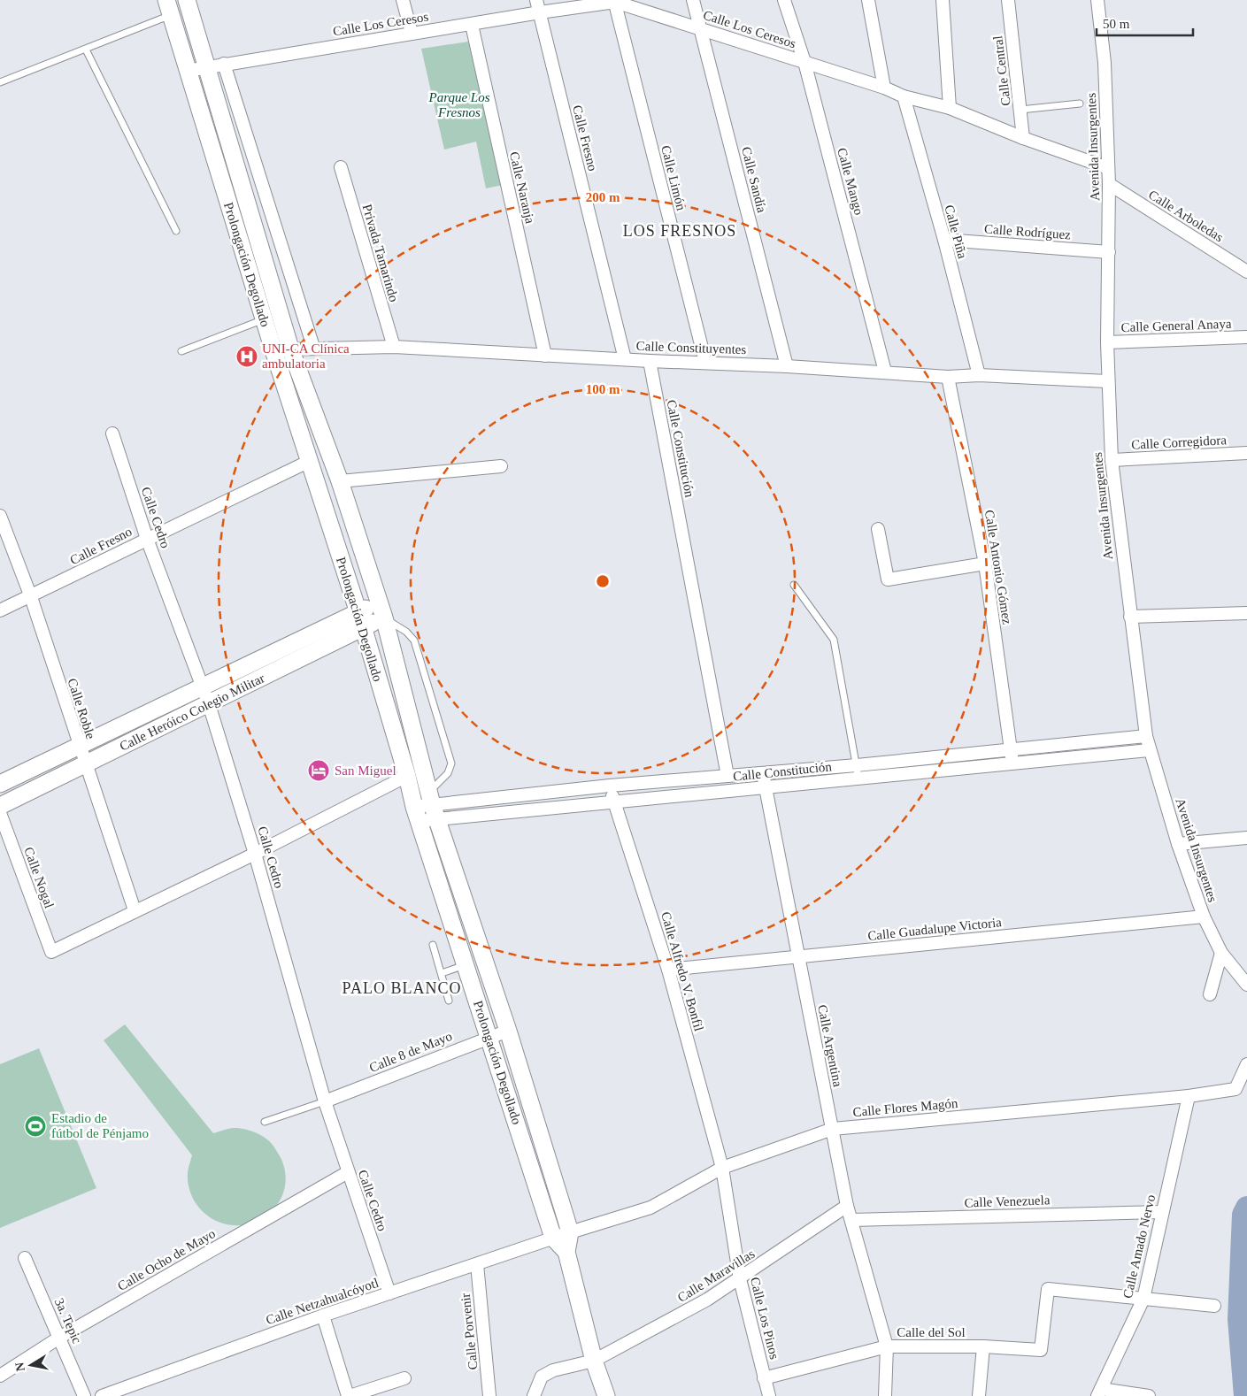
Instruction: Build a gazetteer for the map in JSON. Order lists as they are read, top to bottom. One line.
{"streets":{"street":["Calle Los Ceresos","Calle Central","Calle Fresno","Avenida Insurgentes","Calle Limón","Calle Sandía","Calle Mango","Calle Naranja","Calle Arboledas","Calle Piña","Calle Rodríguez","Privada Tamarindo","Prolongación Degollado","Calle General Anaya","Calle Constituyentes","Calle Corregidora","Calle Constitución","Calle Cedro","Calle Antonio Gómez","Calle Roble","Calle Heróico Colegio Militar","Calle Nogal","Calle Guadalupe Victoria","Calle Alfredo V. Bonfil","Calle Argentina","Calle 8 de Mayo","Calle Flores Magón","Calle Venezuela","Calle Amado Nervo","Calle Ocho de Mayo","Calle Maravillas","Calle Netzahualcóyotl","Calle Los Pinos","3a. Tepic","Calle Porvenir","Calle del Sol"]},"crossings":[["Calle Los Ceresos","Calle Central"],["Calle Los Ceresos","Calle Fresno"],["Calle Los Ceresos","Avenida Insurgentes"],["Calle Los Ceresos","Calle Limón"],["Calle Los Ceresos","Calle Sandía"],["Calle Los Ceresos","Calle Mango"],["Calle Los Ceresos","Calle Naranja"],["Calle Los Ceresos","Calle Piña"],["Calle Los Ceresos","Prolongación Degollado"],["Calle Fresno","Prolongación Degollado"],["Calle Fresno","Calle Constituyentes"],["Calle Fresno","Calle Cedro"],["Calle Fresno","Calle Roble"],["Avenida Insurgentes","Calle Arboledas"],["Avenida Insurgentes","Calle Rodríguez"],["Avenida Insurgentes","Calle General Anaya"],["Avenida Insurgentes","Calle Constituyentes"],["Avenida Insurgentes","Calle Corregidora"],["Avenida Insurgentes","Calle Constitución"],["Avenida Insurgentes","Calle Guadalupe Victoria"],["Calle Limón","Calle Constituyentes"],["Calle Sandía","Calle Constituyentes"],["Calle Mango","Calle Constituyentes"],["Calle Naranja","Calle Constituyentes"],["Calle Piña","Calle Rodríguez"],["Calle Piña","Calle Constituyentes"],["Privada Tamarindo","Calle Constituyentes"],["Prolongación Degollado","Calle Constituyentes"],["Prolongación Degollado","Calle Constitución"],["Prolongación Degollado","Calle Heróico Colegio Militar"],["Prolongación Degollado","Calle 8 de Mayo"],["Prolongación Degollado","Calle Flores Magón"],["Prolongación Degollado","Calle Netzahualcóyotl"],["Calle Constituyentes","Calle Constitución"],["Calle Constituyentes","Calle Antonio Gómez"],["Calle Constitución","Calle Antonio Gómez"],["Calle Constitución","Calle Alfredo V. Bonfil"],["Calle Constitución","Calle Argentina"],["Calle Cedro","Calle Heróico Colegio Militar"],["Calle Cedro","Calle 8 de Mayo"],["Calle Cedro","Calle Ocho de Mayo"],["Calle Cedro","Calle Netzahualcóyotl"],["Calle Roble","Calle Heróico Colegio Militar"],["Calle Roble","Calle Nogal"],["Calle Guadalupe Victoria","Calle Alfredo V. Bonfil"],["Calle Guadalupe Victoria","Calle Argentina"],["Calle Alfredo V. Bonfil","Calle Flores Magón"],["Calle Alfredo V. Bonfil","Calle Los Pinos"],["Calle Argentina","Calle Flores Magón"],["Calle Argentina","Calle Venezuela"],["Calle Argentina","Calle Maravillas"],["Calle Argentina","Calle del Sol"],["Calle Flores Magón","Calle Amado Nervo"],["Calle Flores Magón","Calle Netzahualcóyotl"],["Calle Flores Magón","Calle Los Pinos"],["Calle Venezuela","Calle Amado Nervo"],["Calle Amado Nervo","Calle del Sol"],["Calle Ocho de Mayo","3a. Tepic"],["Calle Maravillas","Calle Los Pinos"],["Calle Netzahualcóyotl","Calle Porvenir"],["Calle Los Pinos","Calle del Sol"]],"districts":["LOS FRESNOS","PALO BLANCO"],"parks":["Parque Los Fresnos"],"places":{"hospital":["UNI-CA Clínica ambulatoria"],"hotel":["San Miguel"],"sports":["Estadio de fútbol de Pénjamo"]},"scale_bar":"50 m","north":"left","rings":["200 m","100 m"]}
